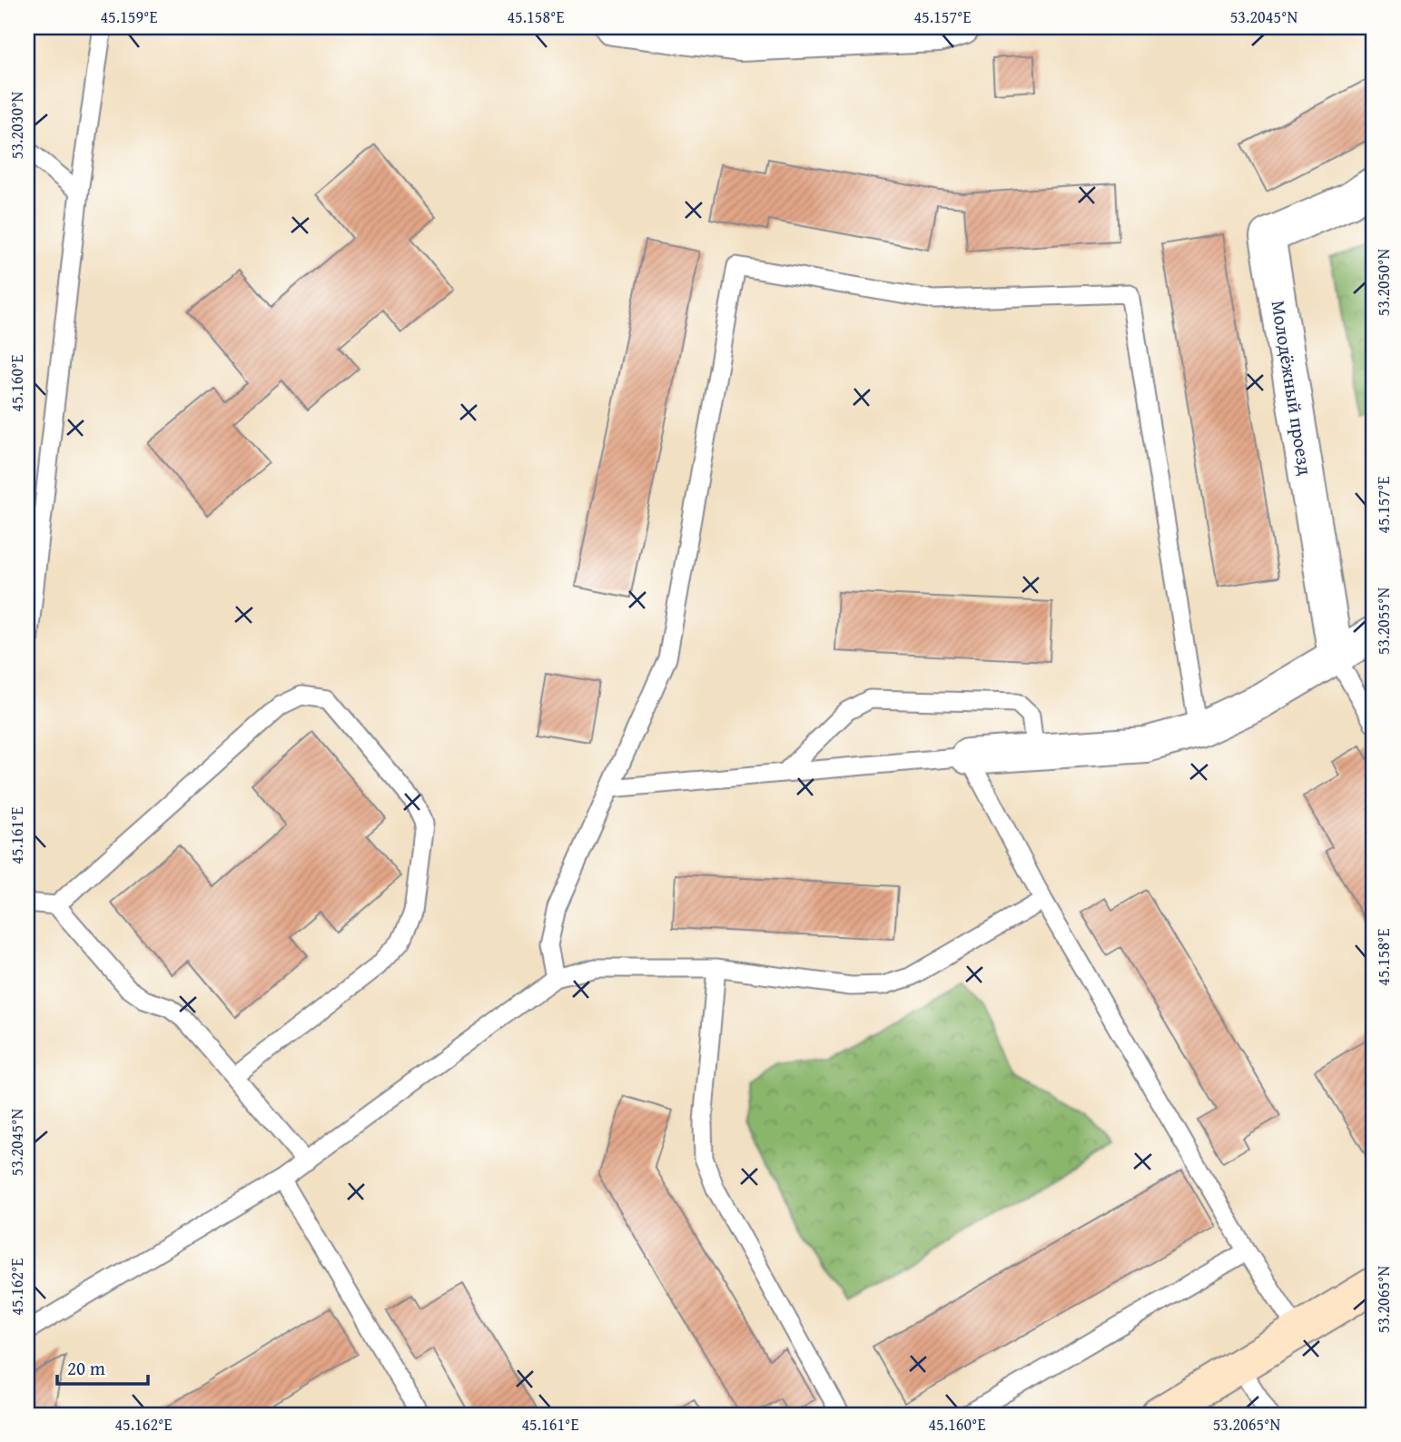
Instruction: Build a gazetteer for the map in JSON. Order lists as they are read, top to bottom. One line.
{"streets":{"street":["Молодёжный проезд"]},"scale_bar":"20 m","coordinates":["45.159°E","45.158°E","45.157°E","53.2045°N","53.2030°N","53.2050°N","45.160°E","53.2055°N","45.161°E","45.162°E","53.2065°N"]}
